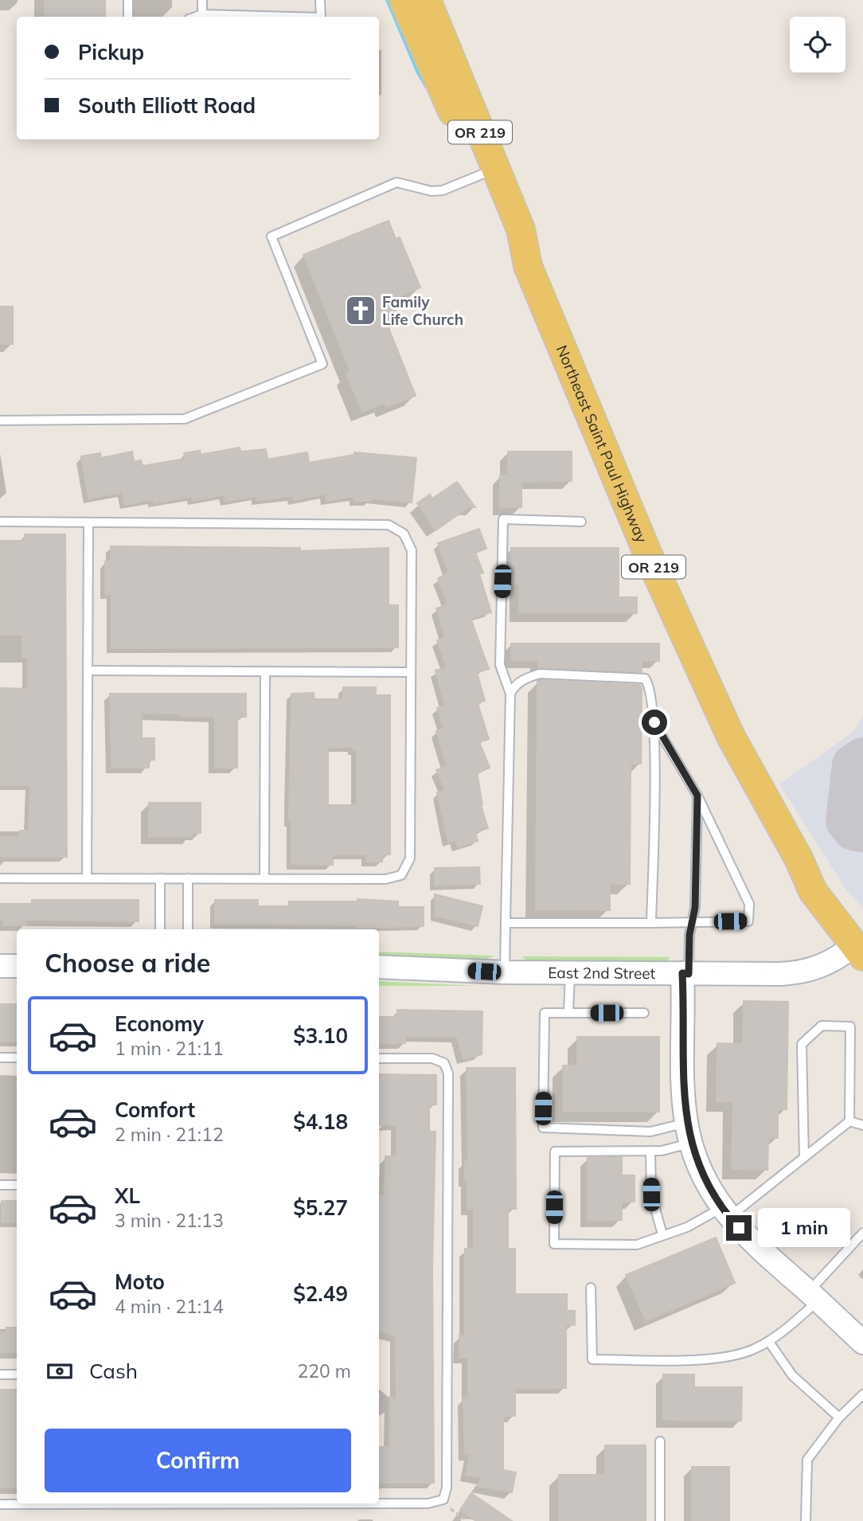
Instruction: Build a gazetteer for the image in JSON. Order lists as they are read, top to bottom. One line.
{"streets":{"main road":["OR 219","Northeast Saint Paul Highway"],"street":["East 2nd Street"]},"crossings":[["Northeast Saint Paul Highway","East 2nd Street"]],"places":{"church":["Family Life Church"]},"page":{"banner":["Pickup","South Elliott Road"],"heading":"Choose a ride","list":[{"name":"Economy","note":"1 min · 21:11","value":"$3.10"},{"name":"Comfort","note":"2 min · 21:12","value":"$4.18"},{"name":"XL","note":"3 min · 21:13","value":"$5.27"},{"name":"Moto","note":"4 min · 21:14","value":"$2.49"}],"bubble":"1 min","pay":["Cash","220 m"],"buttons":"Confirm"}}
